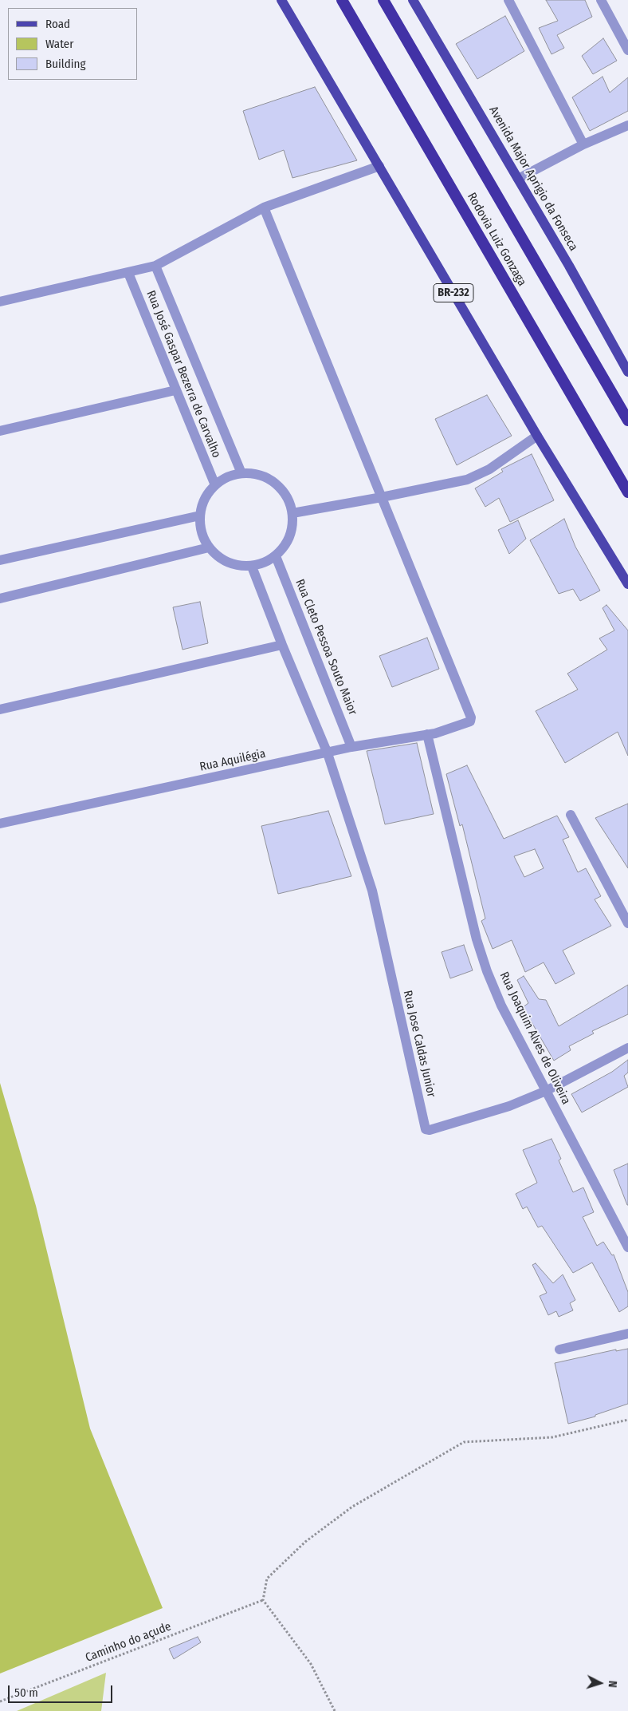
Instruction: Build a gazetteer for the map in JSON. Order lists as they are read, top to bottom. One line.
{"streets":{"highway":["Rodovia Luiz Gonzaga"],"main road":["Avenida Major Aprigio da Fonseca","BR-232"],"street":["Rua José Gaspar Bezerra de Carvalho","Rua Cleto Pessoa Souto Maior","Rua Aquilégia","Rua Joaquim Alves de Oliveira","Rua Jose Caldas Junior"],"path":["Caminho do açude"]},"crossings":[["Rua José Gaspar Bezerra de Carvalho","Rua Cleto Pessoa Souto Maior"],["Rua Cleto Pessoa Souto Maior","Rua Aquilégia"],["Rua Aquilégia","Rua Joaquim Alves de Oliveira"],["Rua Aquilégia","Rua Jose Caldas Junior"],["Rua Joaquim Alves de Oliveira","Rua Jose Caldas Junior"]],"legend":["Road","Water","Building"],"scale_bar":"50 m","north":"right"}
